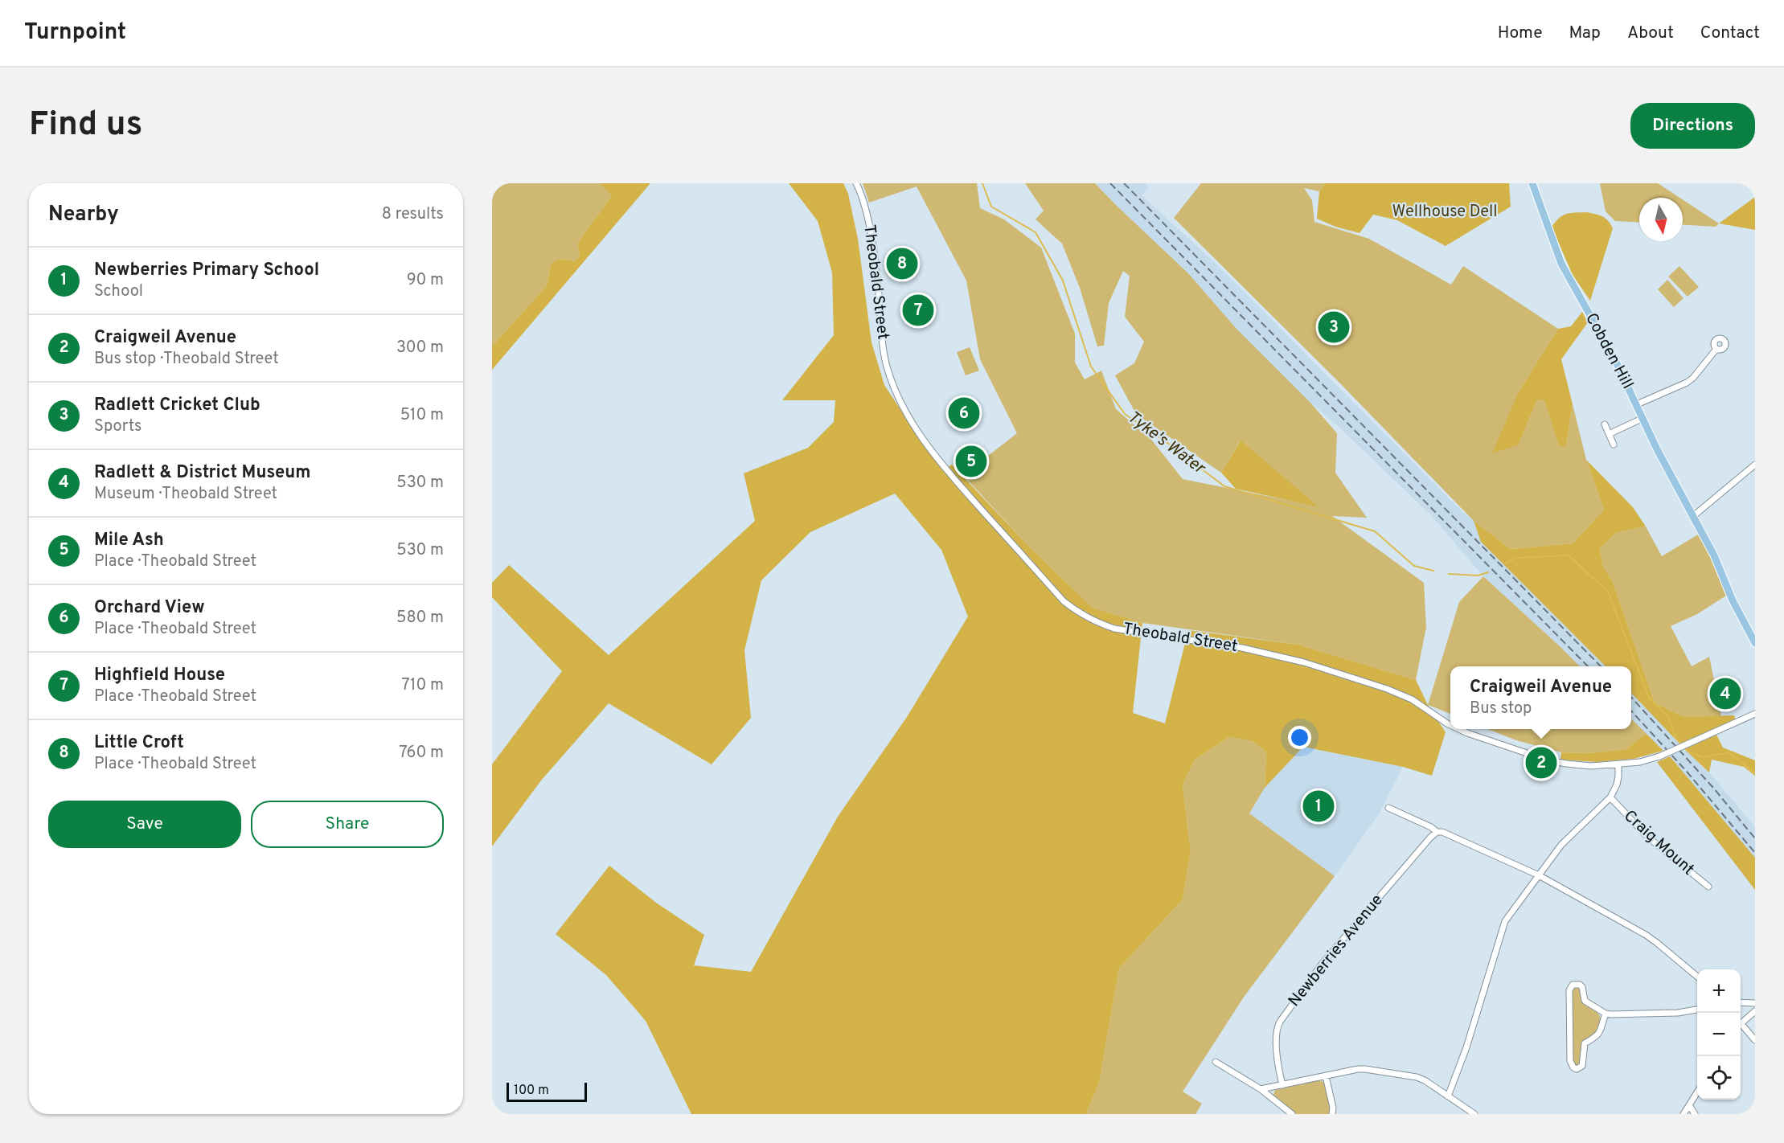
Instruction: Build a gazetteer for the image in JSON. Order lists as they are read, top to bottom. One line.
{"streets":{"main road":["Cobden Hill"],"street":["Theobald Street","Craig Mount","Newberries Avenue"]},"water":["Tyke's Water"],"parks":["Wellhouse Dell"],"scale_bar":"100 m","north":"bottom","page":{"header":"Turnpoint","nav":["Home","Map","About","Contact"],"buttons":["Directions",["Save","Share"]],"title":"Find us","heading":["Nearby","8 results"],"list":[{"mark":"1","name":"Newberries Primary School","note":"School","value":"90 m"},{"mark":"2","name":"Craigweil Avenue","note":"Bus stop · Theobald Street","value":"300 m"},{"mark":"3","name":"Radlett Cricket Club","note":"Sports","value":"510 m"},{"mark":"4","name":"Radlett & District Museum","note":"Museum · Theobald Street","value":"530 m"},{"mark":"5","name":"Mile Ash","note":"Place · Theobald Street","value":"530 m"},{"mark":"6","name":"Orchard View","note":"Place · Theobald Street","value":"580 m"},{"mark":"7","name":"Highfield House","note":"Place · Theobald Street","value":"710 m"},{"mark":"8","name":"Little Croft","note":"Place · Theobald Street","value":"760 m"}],"pins":["8","7","3","6","5","4","2","1"],"popup":["Craigweil Avenue","Bus stop"],"map_buttons":["+","−"],"scale":"100 m"}}
